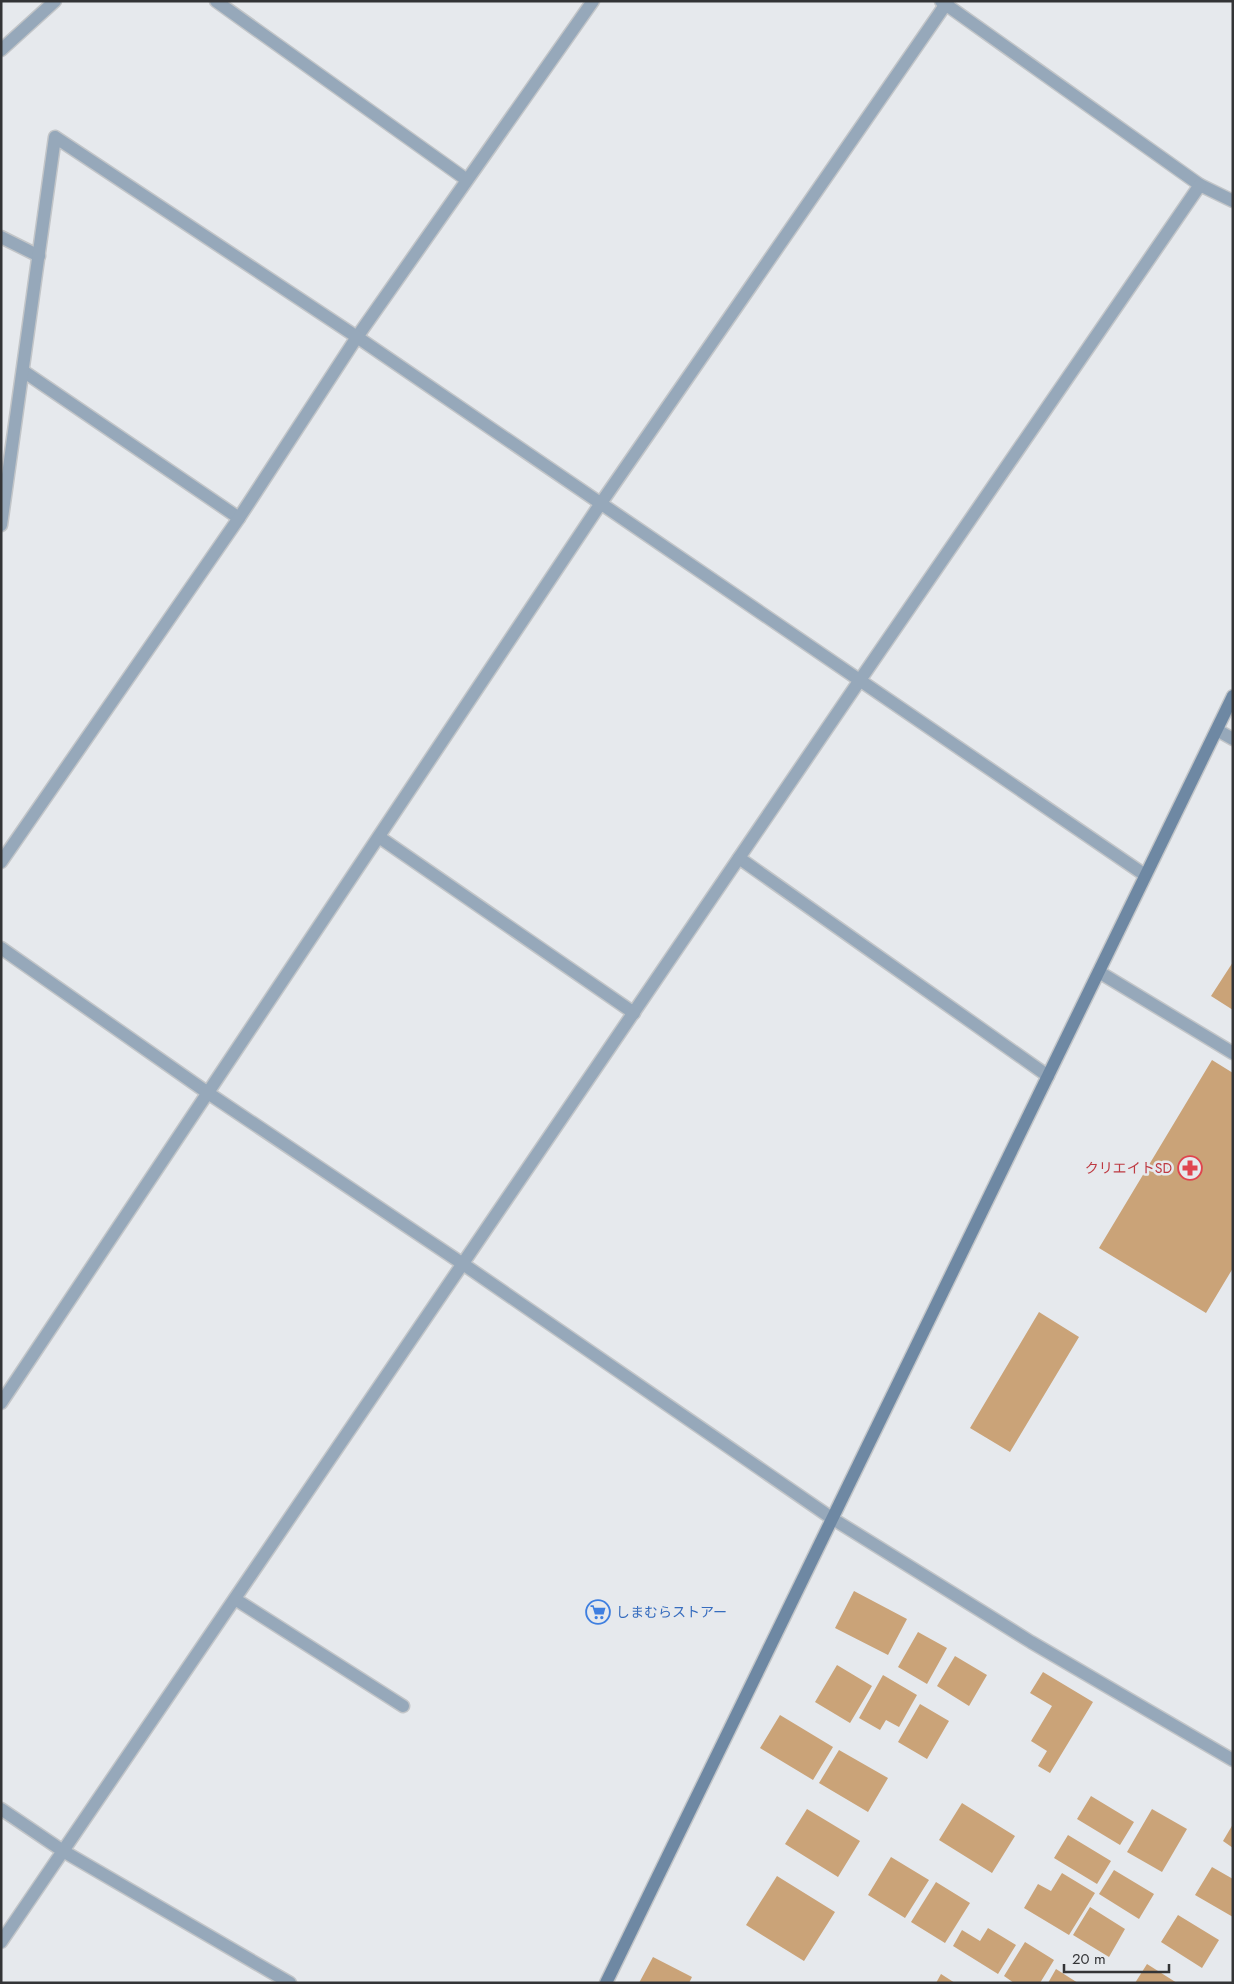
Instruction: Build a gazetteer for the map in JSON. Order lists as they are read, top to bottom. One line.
{"places":{"pharmacy":["クリエイトSD"],"supermarket":["しまむらストアー"]},"scale_bar":"20 m"}
